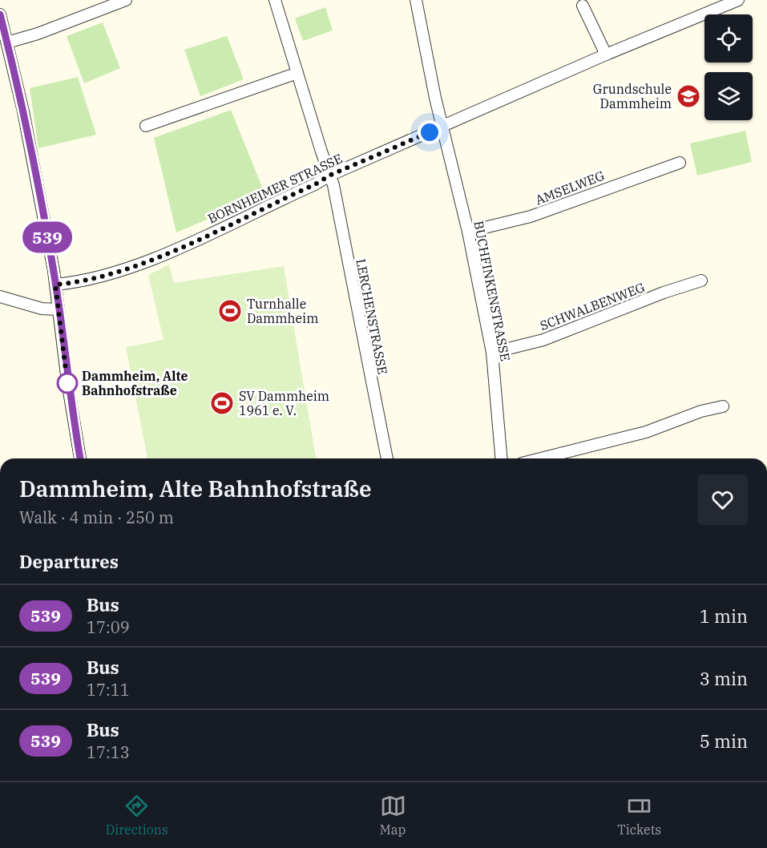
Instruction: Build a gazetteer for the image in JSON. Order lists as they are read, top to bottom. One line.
{"streets":{"street":["AMSELWEG","BORNHEIMER STRASSE","BUCHFINKENSTRASSE","SCHWALBENWEG","LERCHENSTRASSE"]},"crossings":[["AMSELWEG","BUCHFINKENSTRASSE"],["BORNHEIMER STRASSE","BUCHFINKENSTRASSE"],["BORNHEIMER STRASSE","LERCHENSTRASSE"],["BUCHFINKENSTRASSE","SCHWALBENWEG"]],"places":{"school or university":["Grundschule Dammheim"],"sports":["Turnhalle Dammheim","SV Dammheim 1961 e. V."],"other":["Dammheim, Alte Bahnhofstraße"]},"lines":["bus line 539"],"page":{"on_map":"539","heading":[["Dammheim, Alte Bahnhofstraße","Walk · 4 min · 250 m"],"Departures"],"list":[{"mark":"539","name":"Bus","note":"17:09","value":"1 min"},{"mark":"539","name":"Bus","note":"17:11","value":"3 min"},{"mark":"539","name":"Bus","note":"17:13","value":"5 min"}],"tabs":["Directions","Map","Tickets"]}}
